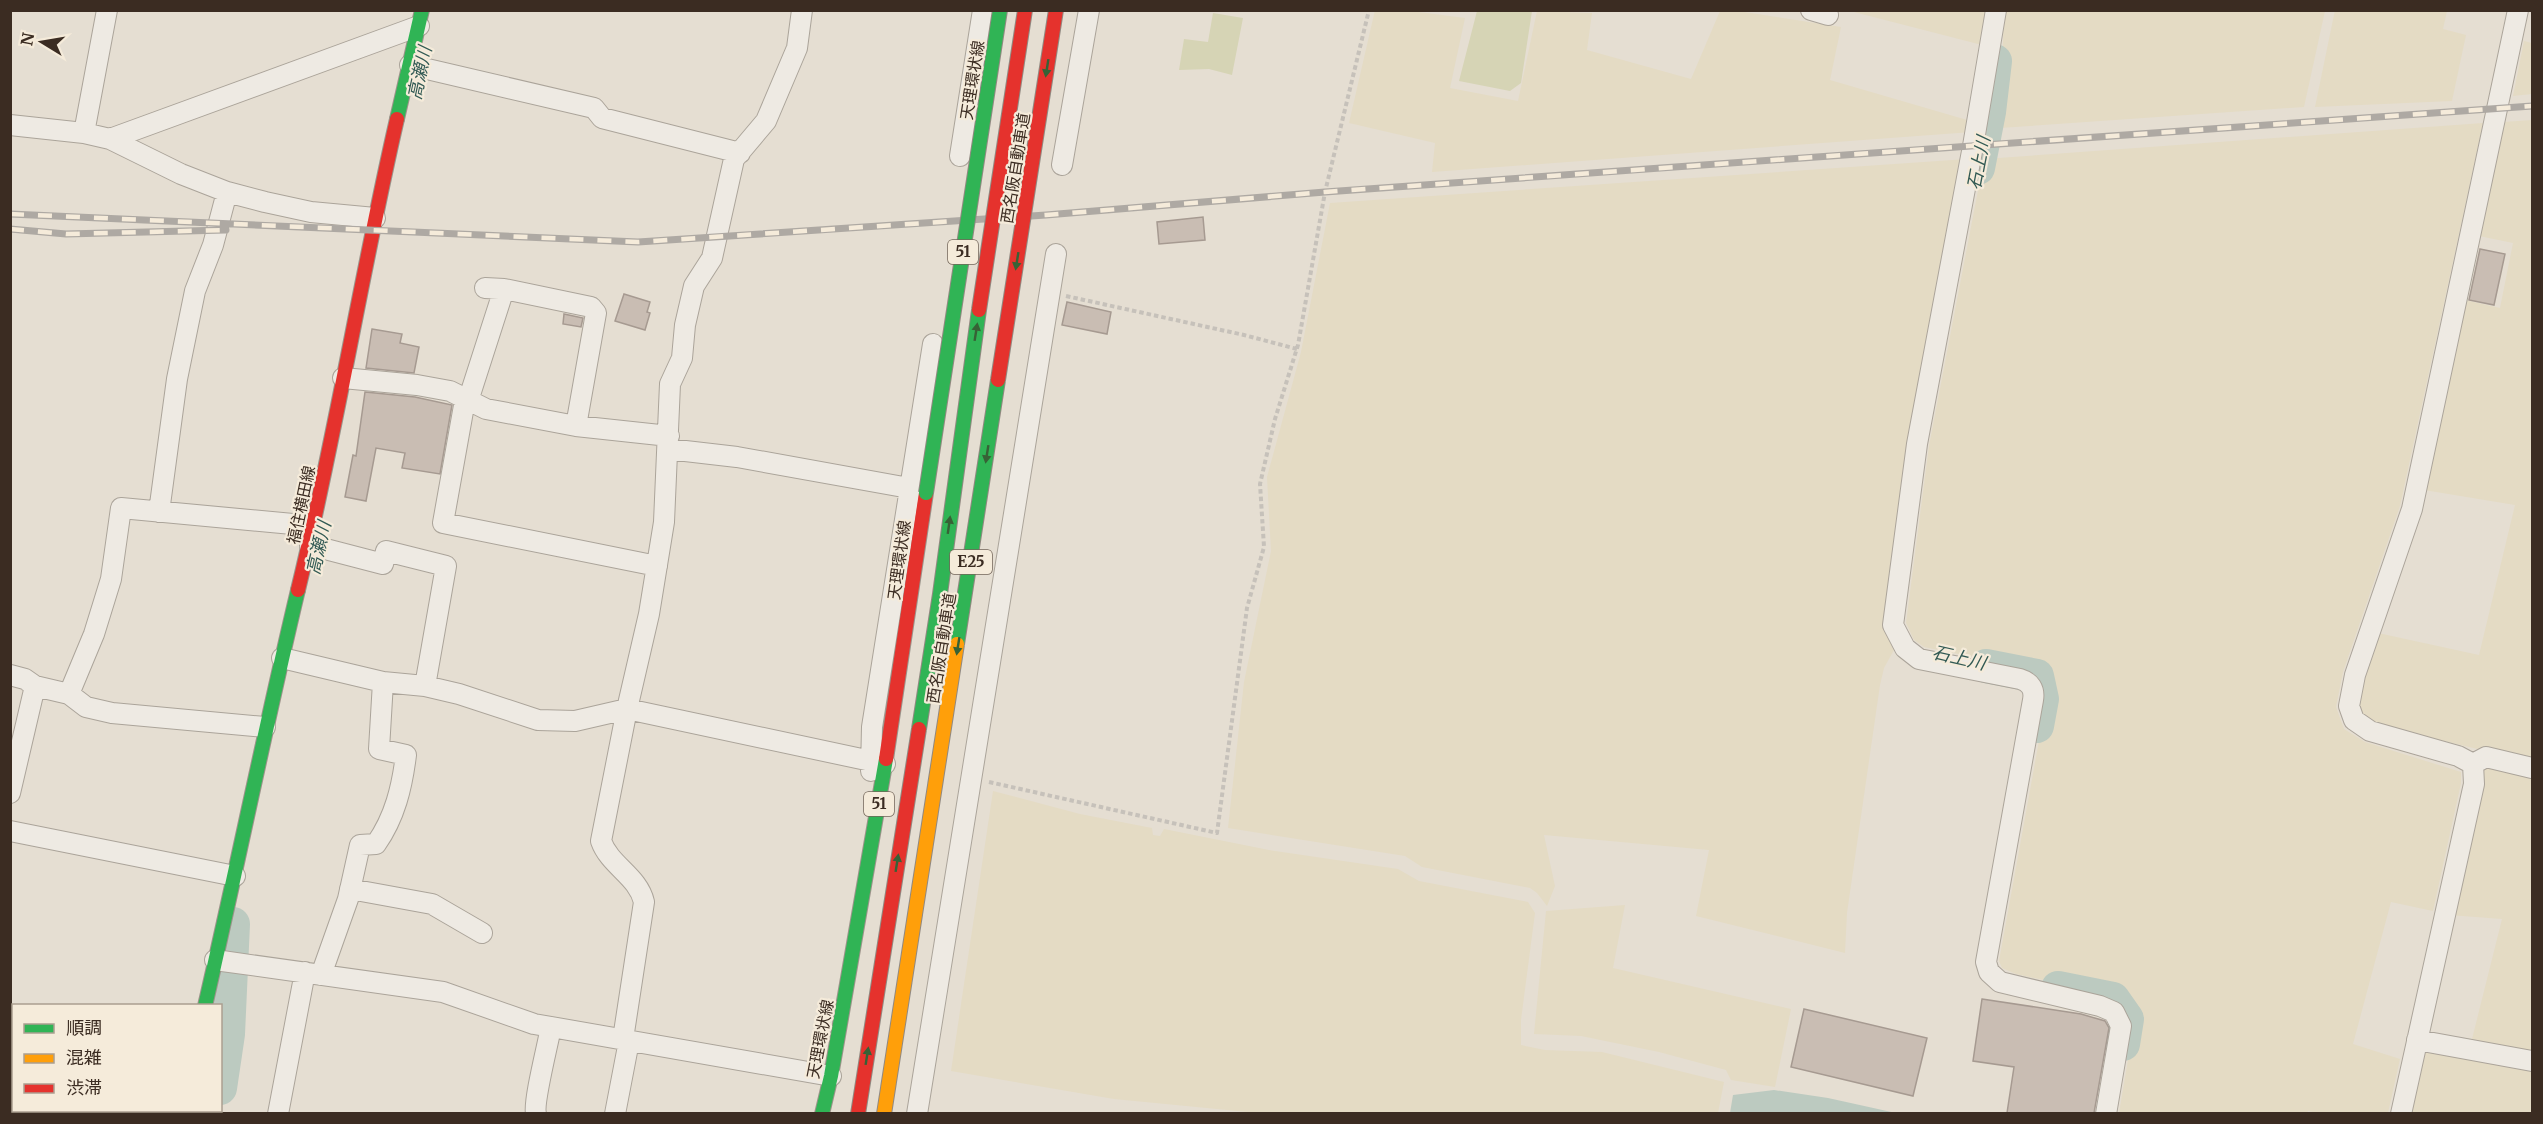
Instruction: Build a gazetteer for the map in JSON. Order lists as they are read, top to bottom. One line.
{"streets":{"main road":["天理環状線","西名阪自動車道","51","福住横田線","E25"]},"water":["高瀬川","石上川"],"legend":["順調","混雑","渋滞"],"north":"left"}
